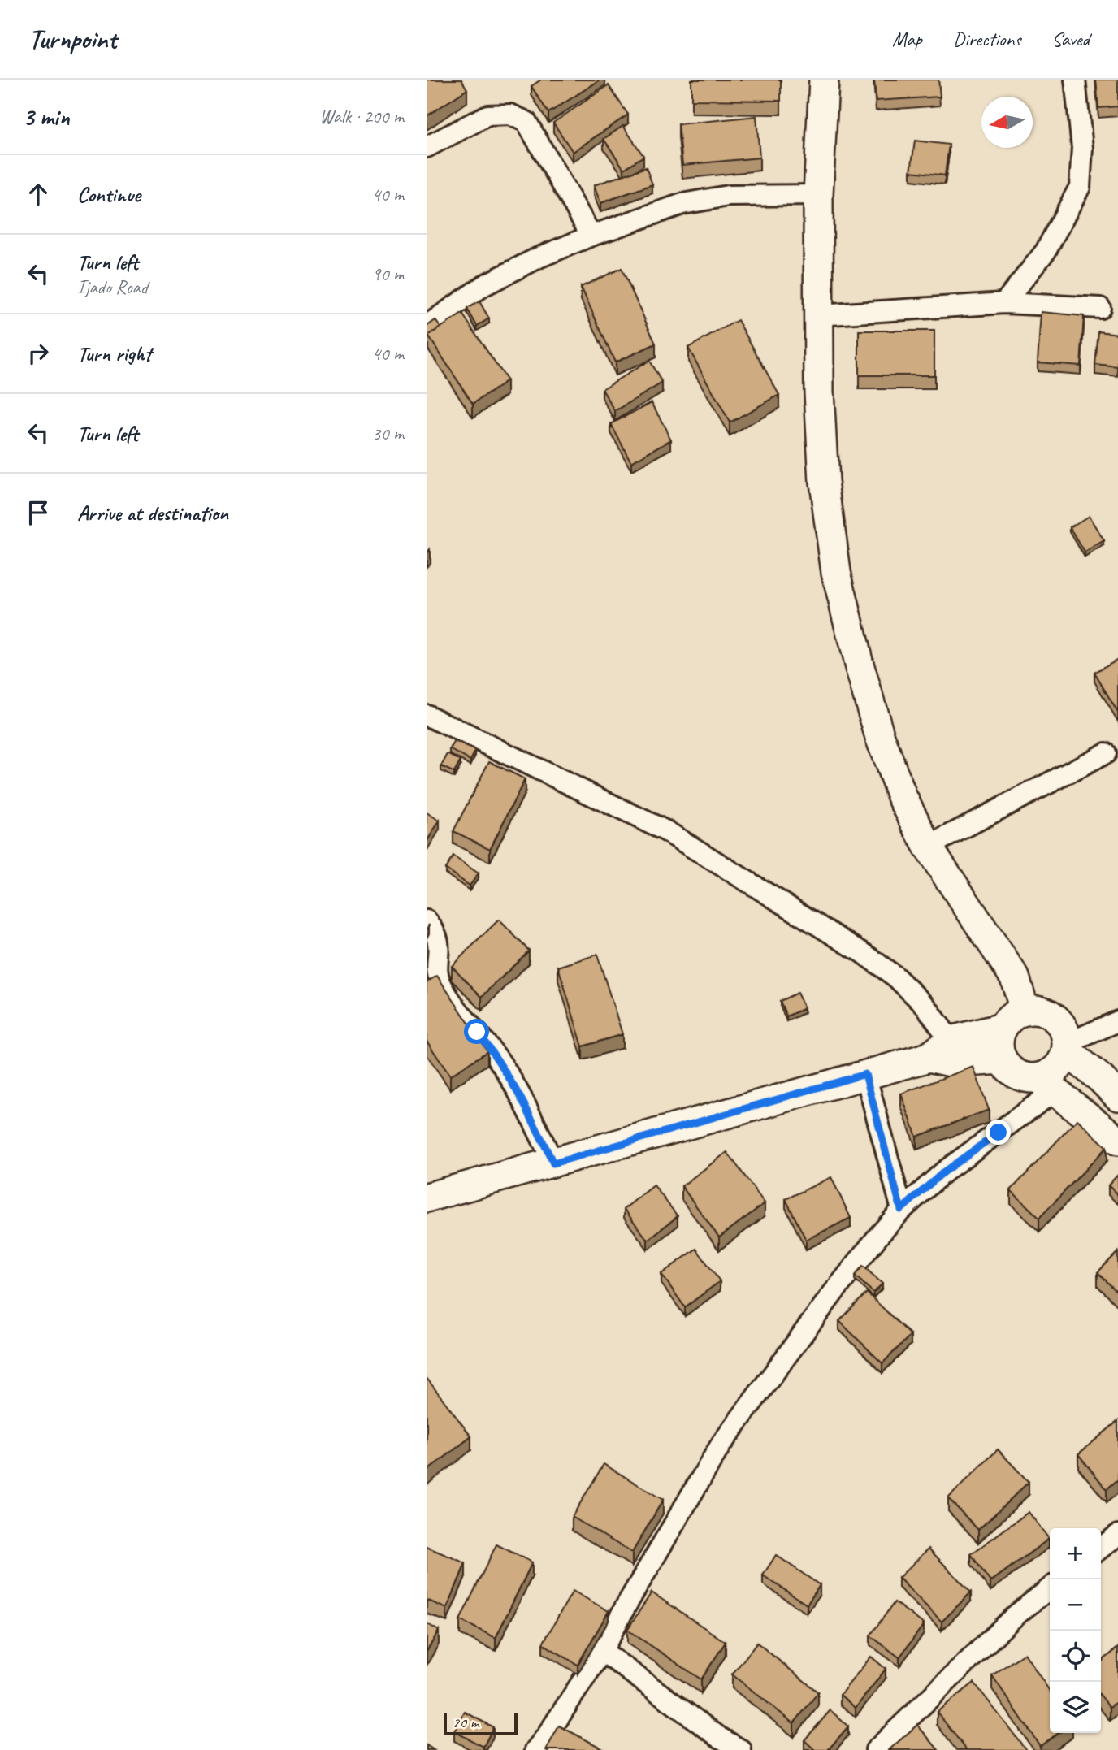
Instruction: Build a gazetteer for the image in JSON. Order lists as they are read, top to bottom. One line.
{"scale_bar":"20 m","north":"left","page":{"header":"Turnpoint","nav":["Map","Directions","Saved"],"heading":["3 min","Walk · 200 m"],"list":[["Continue","40 m"],["Turn left","Ijado Road","90 m"],["Turn right","40 m"],["Turn left","30 m"],"Arrive at destination"],"map_buttons":["+","−"],"scale":"20 m"}}
